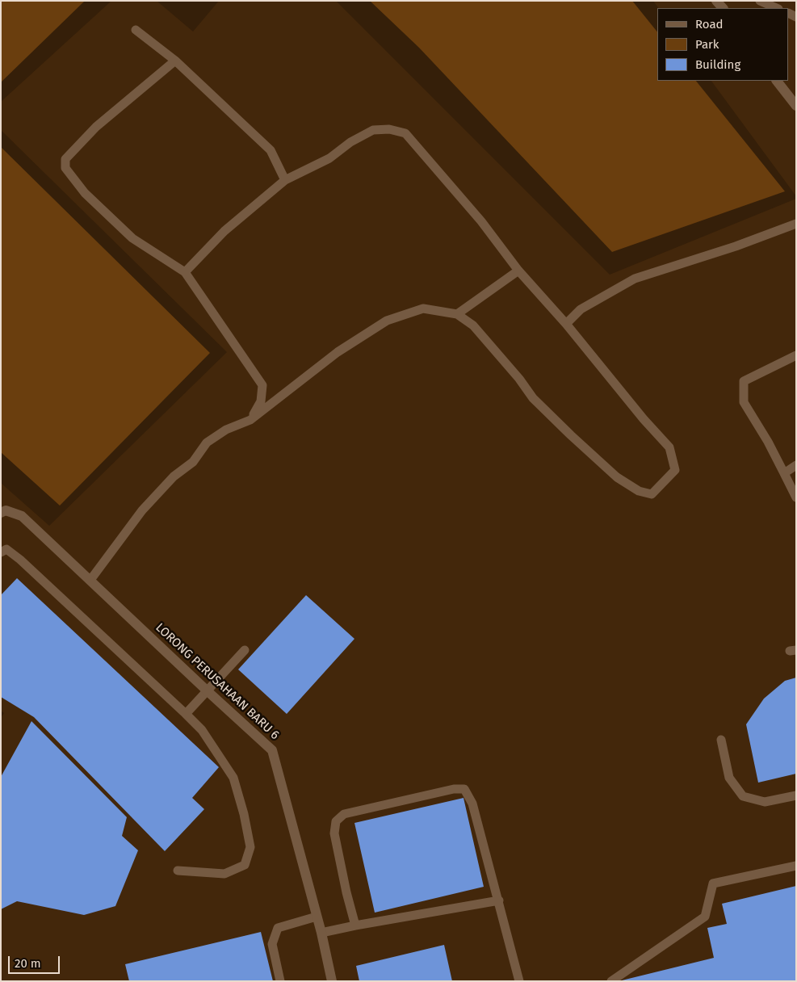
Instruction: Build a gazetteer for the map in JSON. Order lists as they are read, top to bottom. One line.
{"streets":{"street":["LORONG PERUSAHAAN BARU 6"]},"legend":["Road","Park","Building"],"scale_bar":"20 m"}
